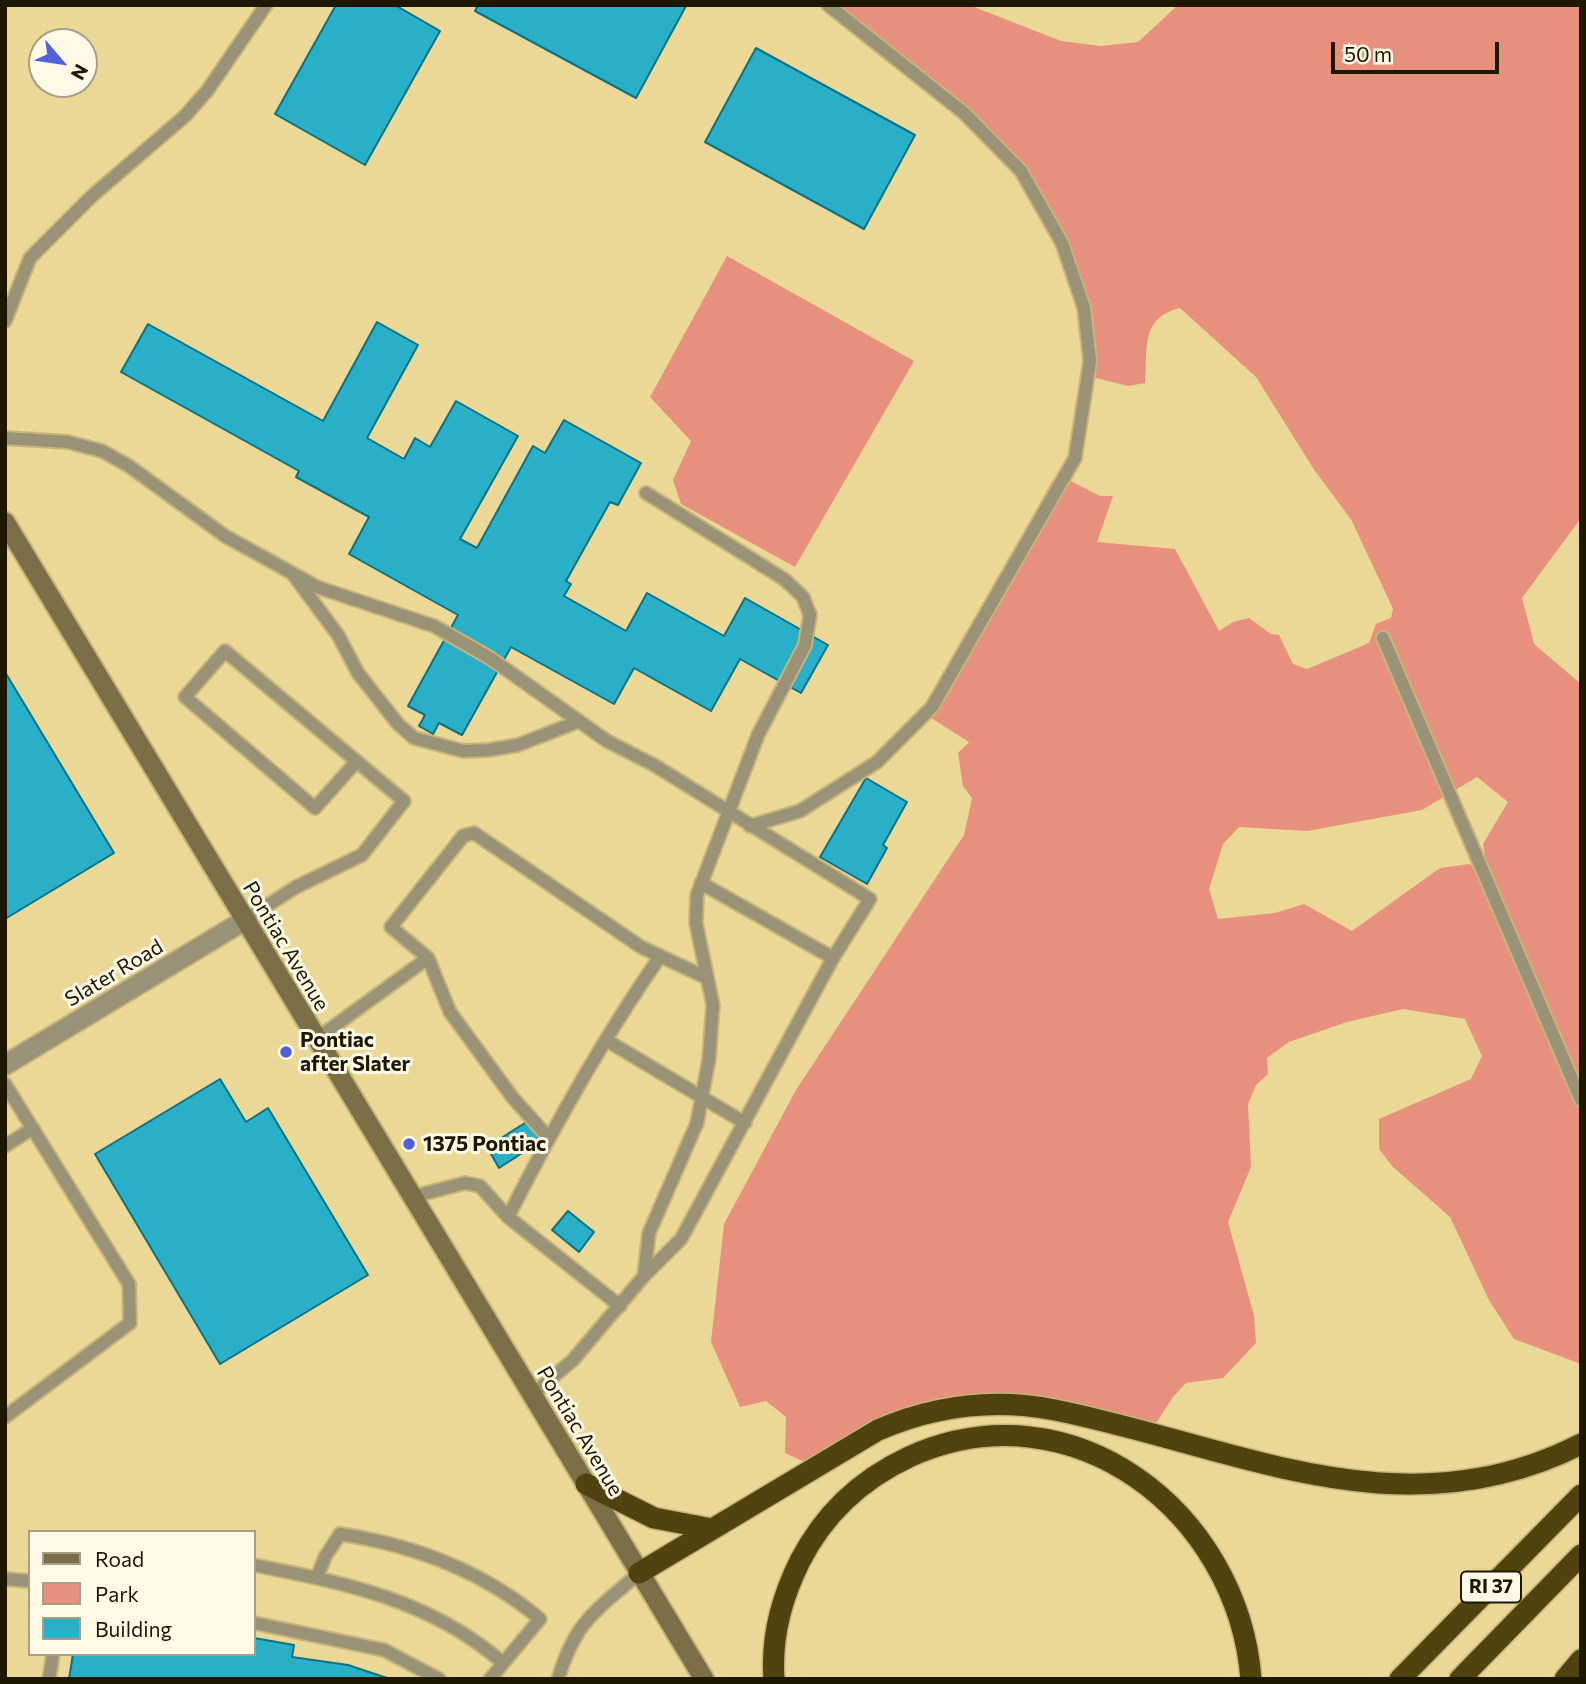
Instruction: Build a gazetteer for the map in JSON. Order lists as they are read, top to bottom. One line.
{"streets":{"highway":["RI 37"],"main road":["Pontiac Avenue"],"street":["Slater Road"]},"crossings":[["Pontiac Avenue","Slater Road"]],"places":["Pontiac after Slater","1375 Pontiac"],"legend":["Road","Park","Building"],"scale_bar":"50 m","north":"bottom right"}
